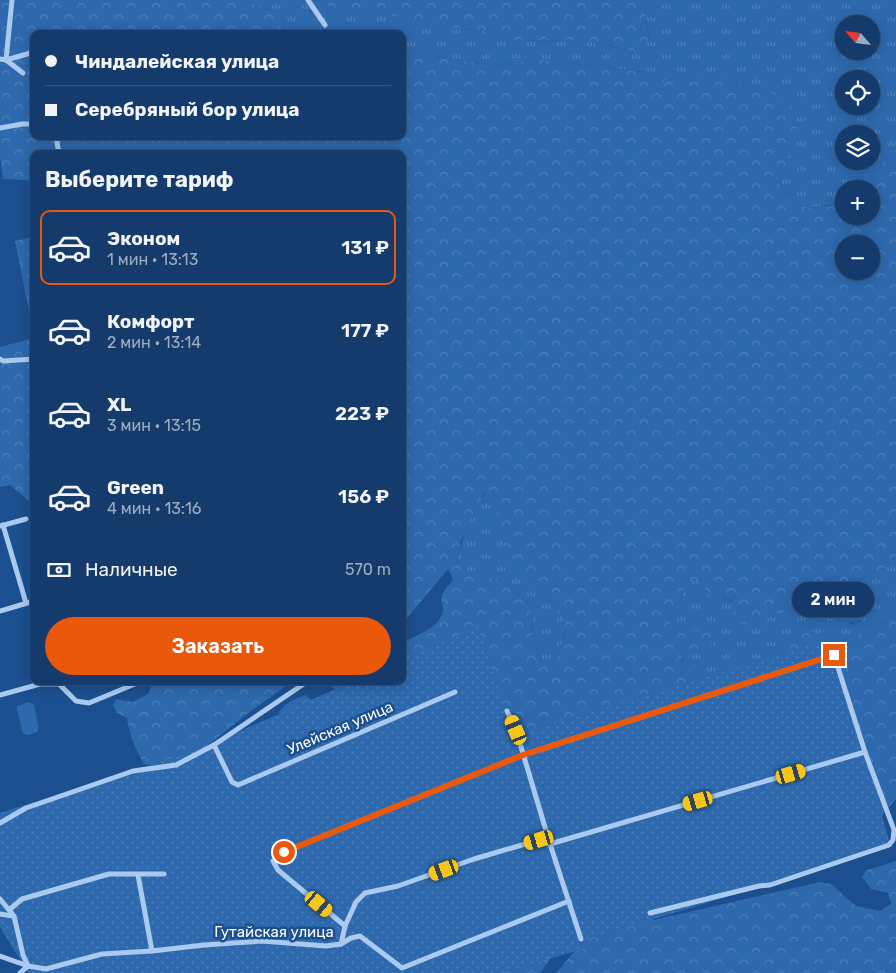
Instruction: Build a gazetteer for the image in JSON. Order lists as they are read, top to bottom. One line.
{"streets":{"street":["Улейская улица","Гутайская улица"]},"north":"top left","page":{"map_buttons":["+","−"],"banner":["Чиндалейская улица","Серебряный бор улица"],"heading":"Выберите тариф","list":[{"name":"Эконом","note":"1 мин · 13:13","value":"131 ₽"},{"name":"Комфорт","note":"2 мин · 13:14","value":"177 ₽"},{"name":"XL","note":"3 мин · 13:15","value":"223 ₽"},{"name":"Green","note":"4 мин · 13:16","value":"156 ₽"}],"pay":["Наличные","570 m"],"bubble":"2 мин","buttons":"Заказать"}}
